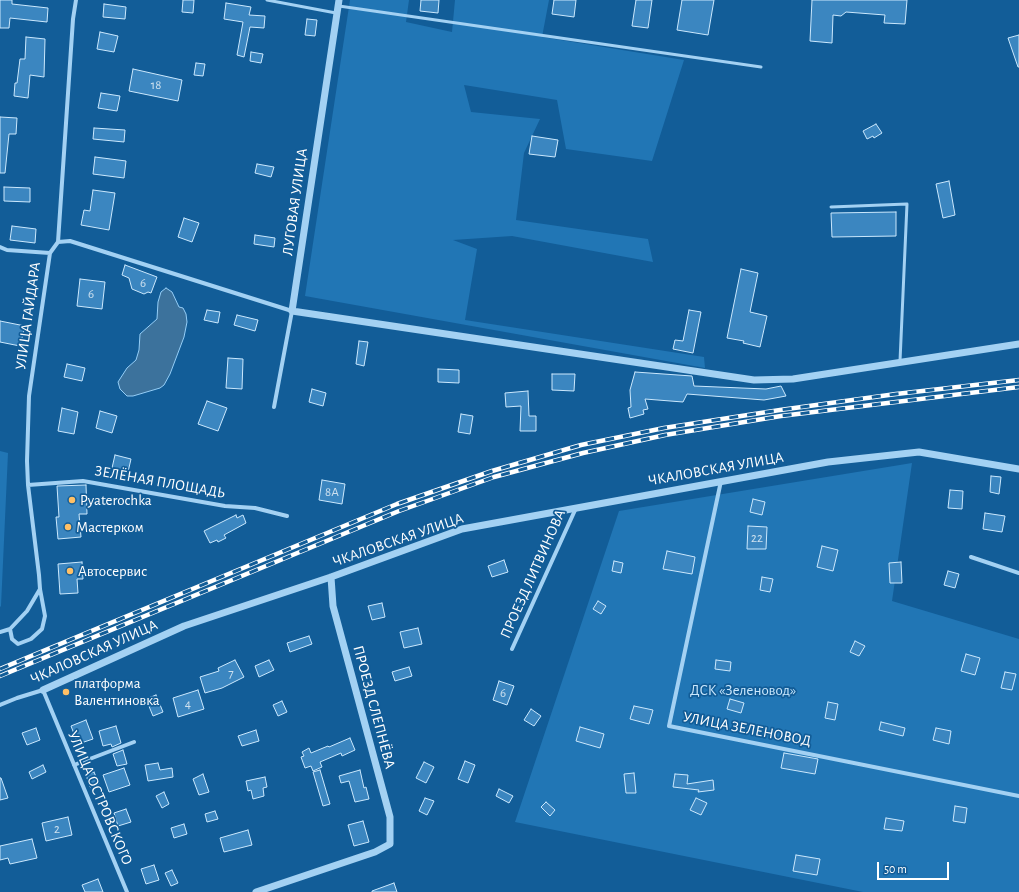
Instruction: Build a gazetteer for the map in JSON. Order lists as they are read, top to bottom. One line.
{"streets":{"street":["ЛУГОВАЯ УЛИЦА","УЛИЦА ГАЙДАРА","ЧКАЛОВСКАЯ УЛИЦА","ЗЕЛЁНАЯ ПЛОЩАДЬ","ПРОЕЗД ЛИТВИНОВА","ПРОЕЗД СЛЕПНЁВА","УЛИЦА ЗЕЛЕНОВОД","УЛИЦА ОСТРОВСКОГО"]},"crossings":[["УЛИЦА ГАЙДАРА","ЗЕЛЁНАЯ ПЛОЩАДЬ"],["ЧКАЛОВСКАЯ УЛИЦА","ПРОЕЗД ЛИТВИНОВА"],["ЧКАЛОВСКАЯ УЛИЦА","ПРОЕЗД СЛЕПНЁВА"],["ЧКАЛОВСКАЯ УЛИЦА","УЛИЦА ЗЕЛЕНОВОД"],["ЧКАЛОВСКАЯ УЛИЦА","УЛИЦА ОСТРОВСКОГО"]],"parks":["ДСК «Зеленовод»"],"places":["Pyaterochka","Мастерком","Автосервис","платформа Валентиновка"],"house_numbers":["18","6","6","8А","22","7","6","4","2"],"scale_bar":"50 m"}
